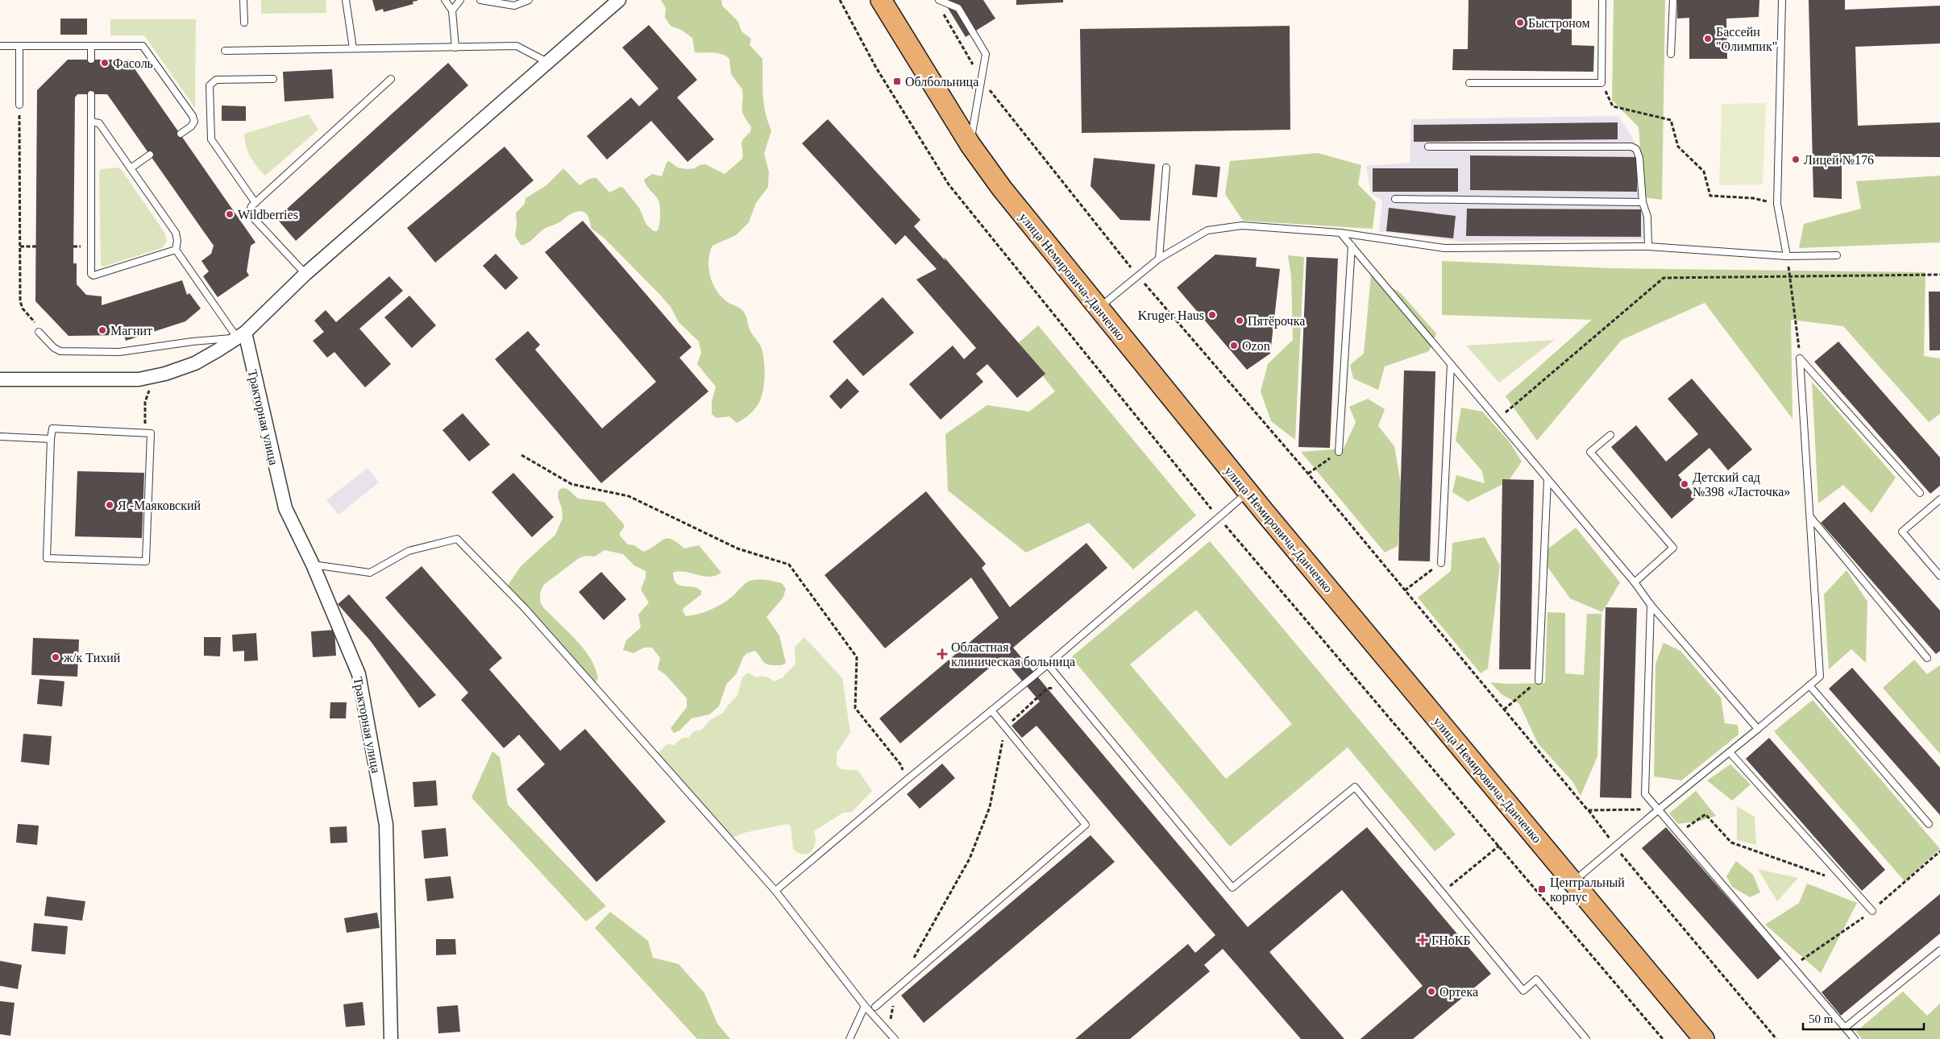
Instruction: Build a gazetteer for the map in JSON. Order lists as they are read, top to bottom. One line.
{"streets":{"main road":["улица Немировича-Данченко"],"street":["Тракторная улица"]},"places":{"other":["Быстроном","Бассейн \"Олимпик\"","Фасоль","Лицей №176","Wildberries","Kruger Haus","Пятёрочка","Магнит","Ozon","Детский сад №398 «Ласточка»","Я -Маяковский","ж/к Тихий","Ортека"],"transit":["Облбольница","Центральный корпус"],"health":["Областная клиническая больница","ГНоКБ"]},"scale_bar":"50 m"}
